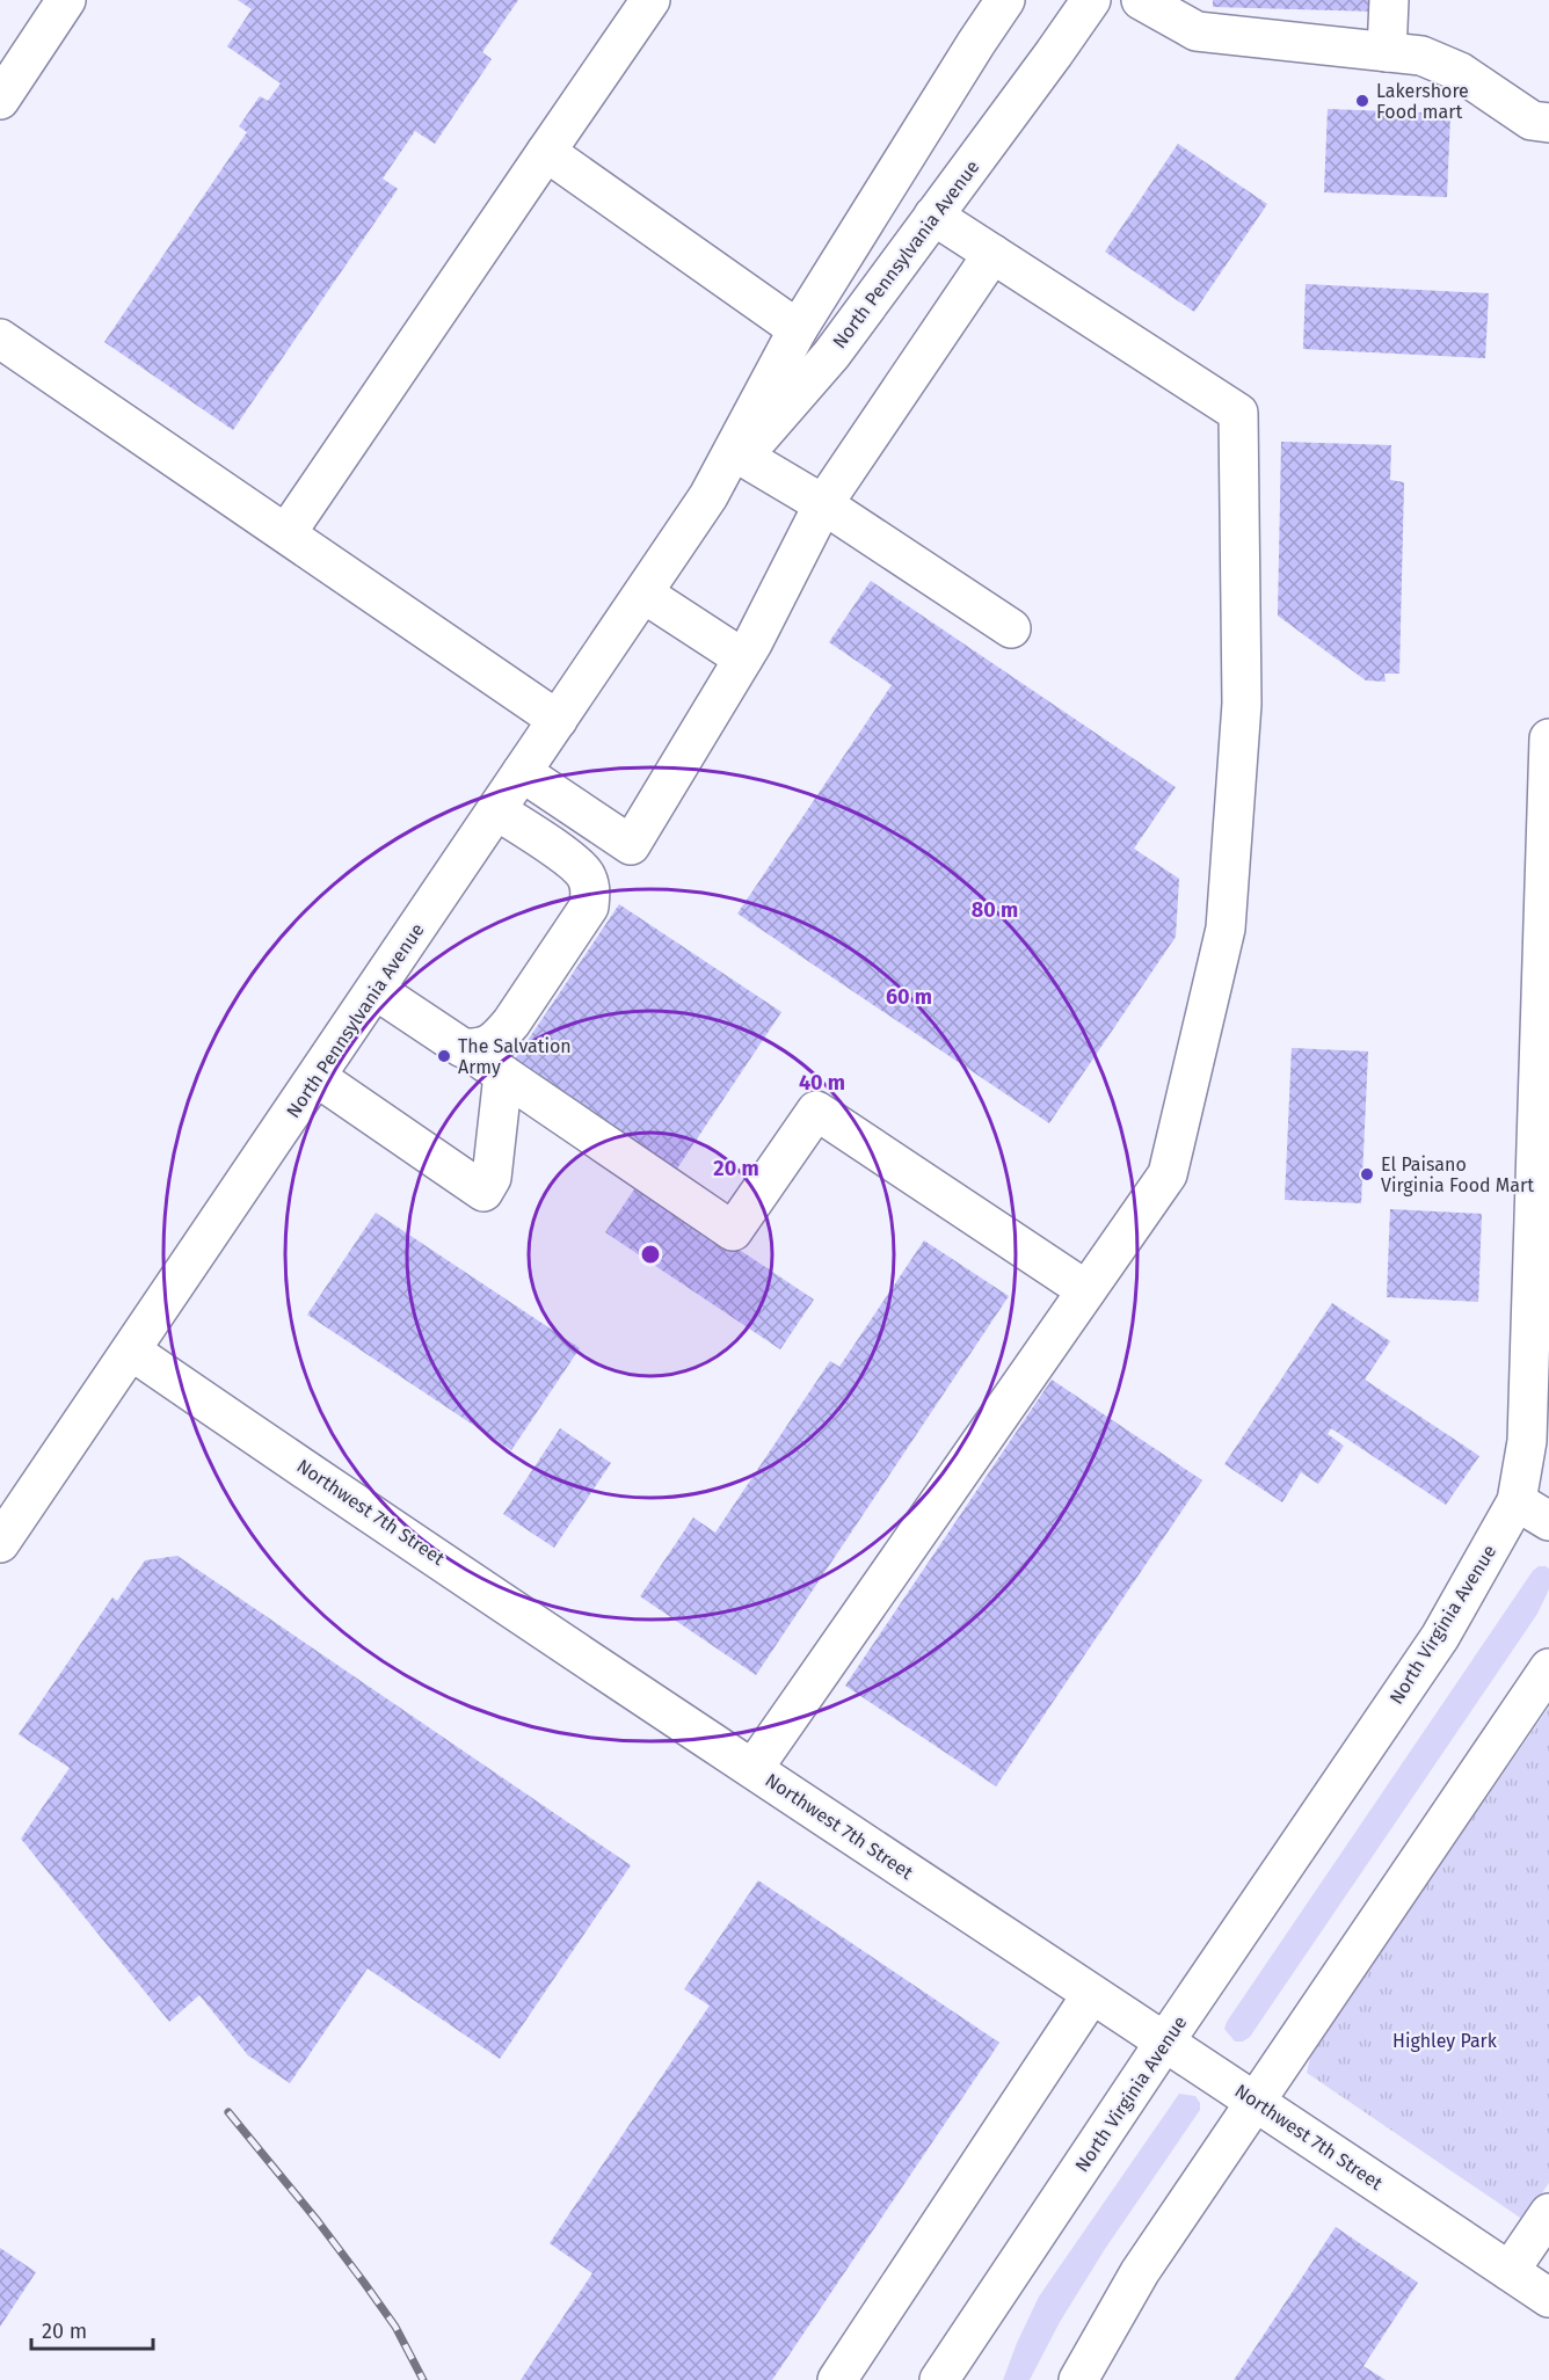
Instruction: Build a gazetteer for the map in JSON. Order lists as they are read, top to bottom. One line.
{"streets":{"main road":["North Pennsylvania Avenue","Northwest 7th Street","North Virginia Avenue"]},"crossings":[["North Pennsylvania Avenue","Northwest 7th Street"],["Northwest 7th Street","North Virginia Avenue"]],"parks":["Highley Park"],"places":["Lakershore Food mart","The Salvation Army","El Paisano Virginia Food Mart"],"scale_bar":"20 m","rings":["80 m","60 m","40 m","20 m"]}
